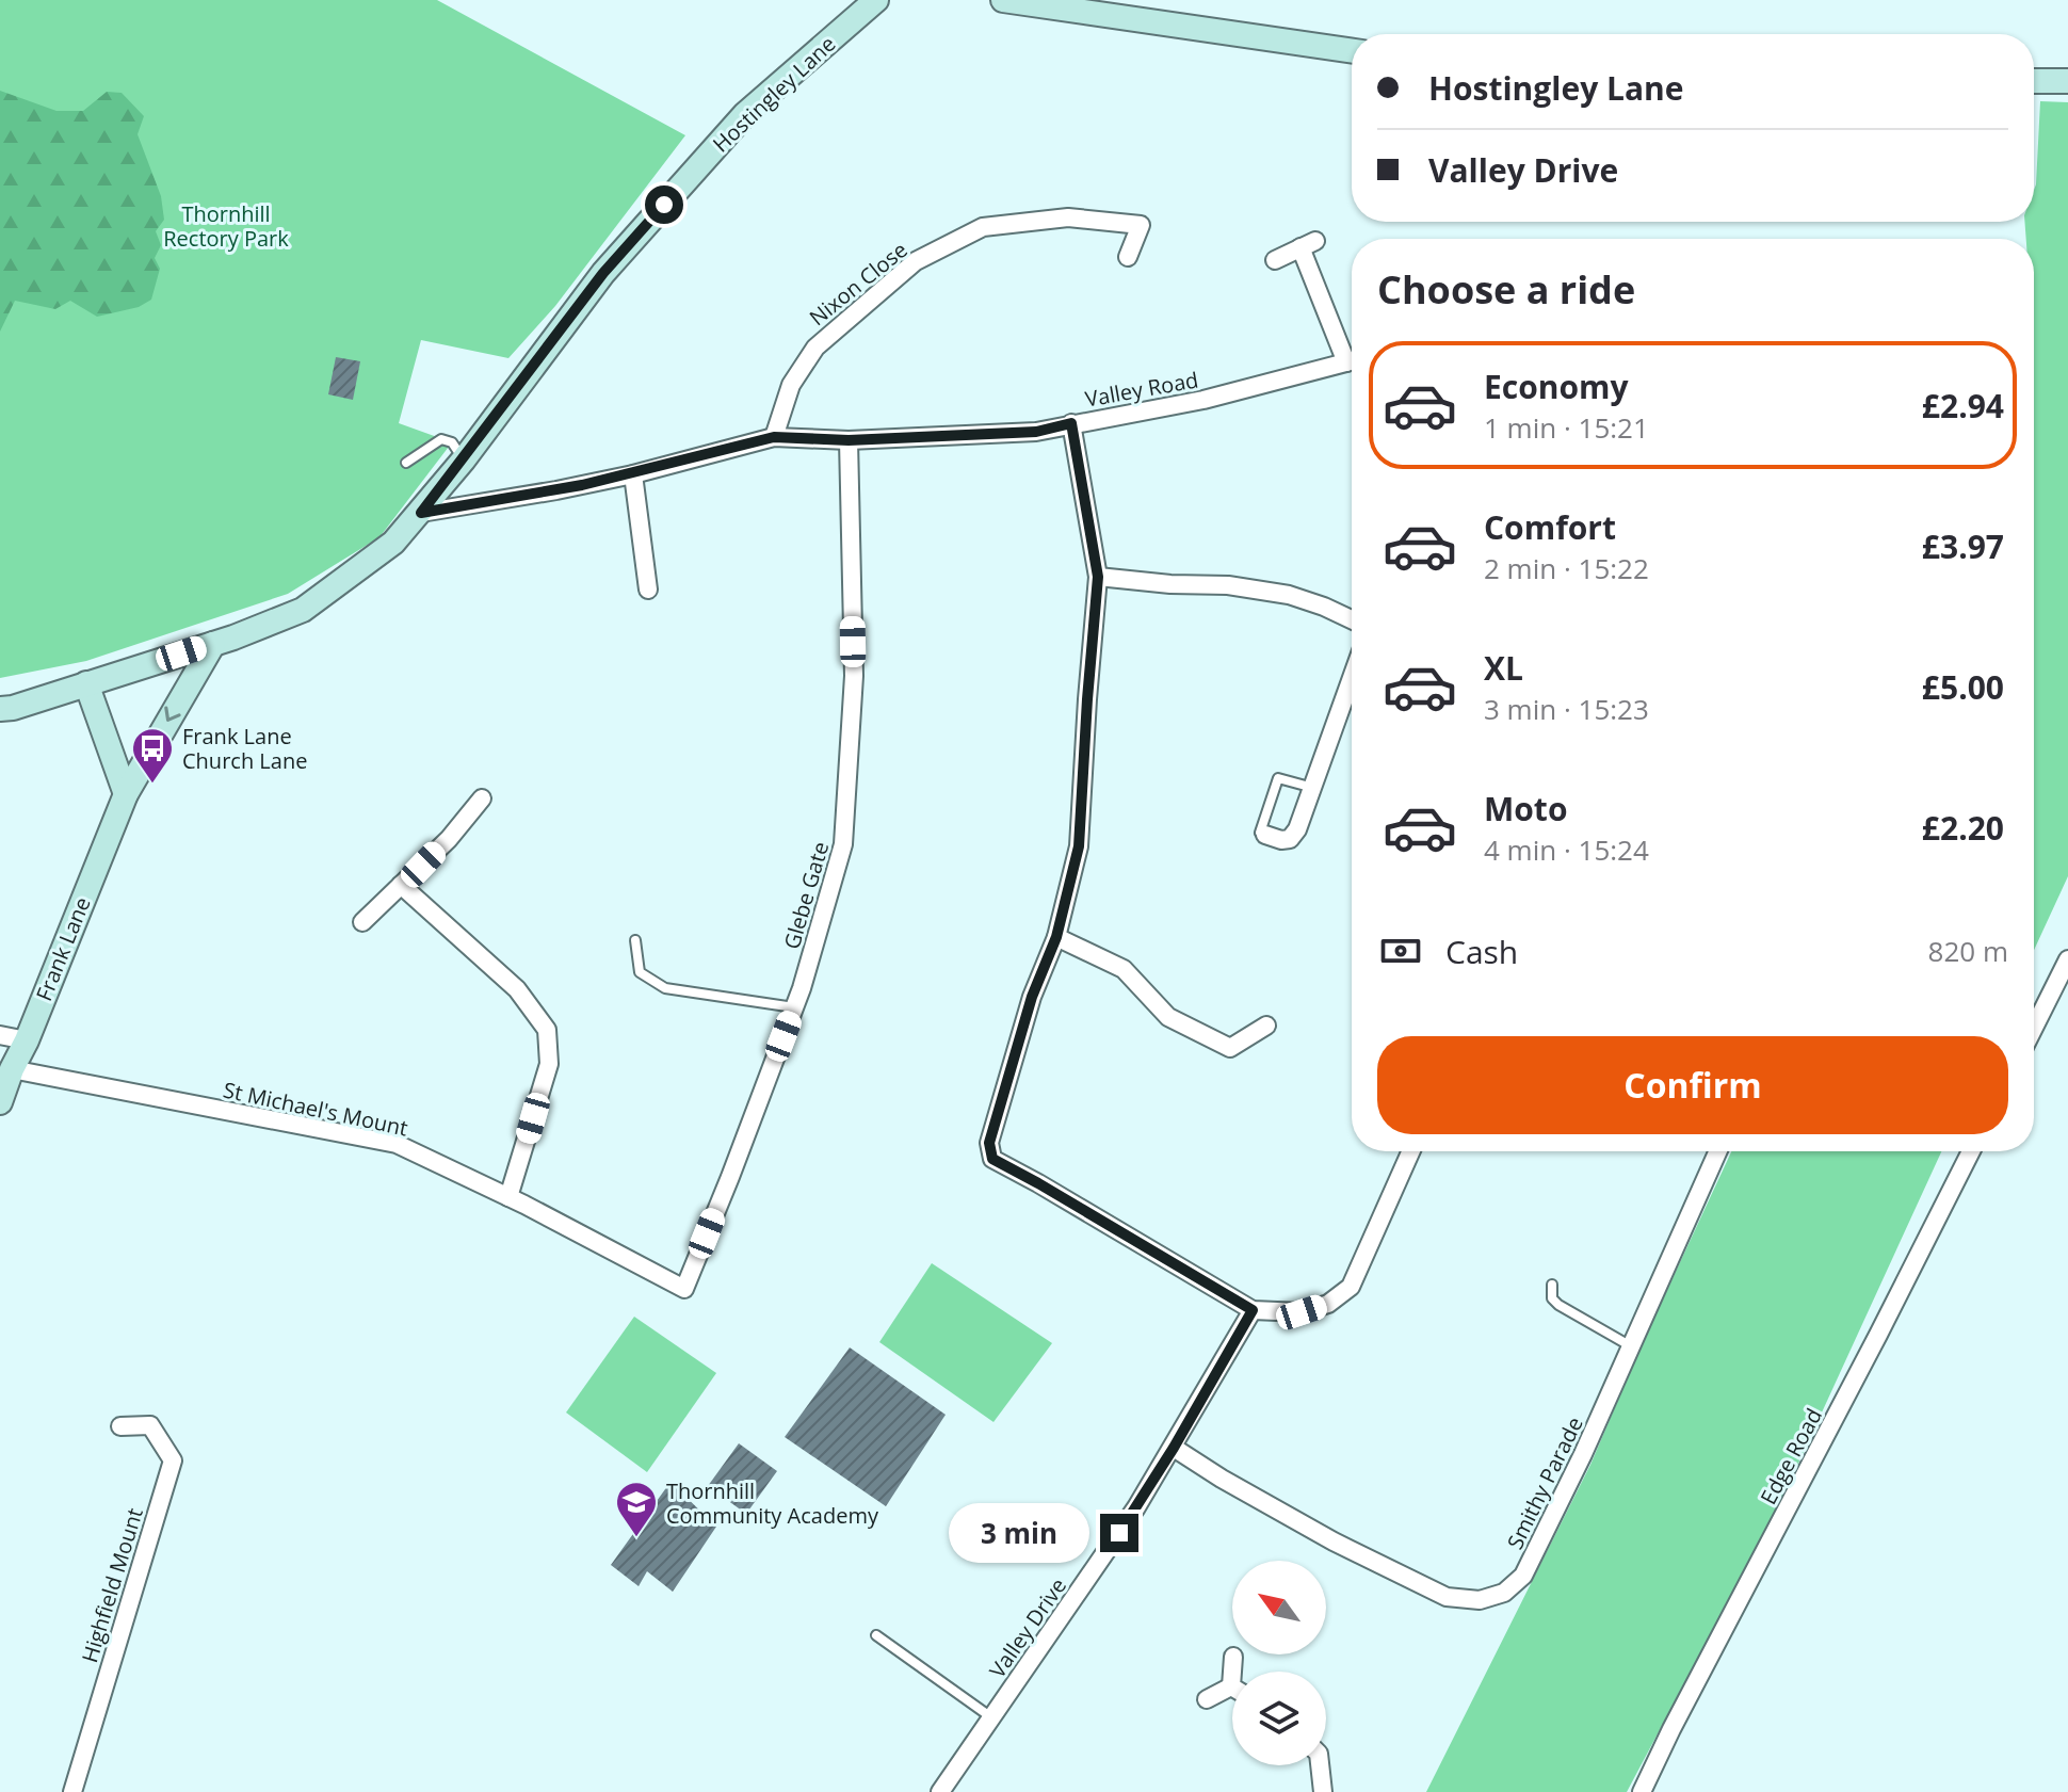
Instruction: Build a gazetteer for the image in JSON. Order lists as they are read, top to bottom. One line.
{"streets":{"main road":["Hostingley Lane","Frank Lane"],"street":["Nixon Close","Valley Road","Glebe Gate","St Michael's Mount","Edge Road","Smithy Parade","Highfield Mount","Valley Drive"]},"crossings":[["Hostingley Lane","Valley Road"],["Hostingley Lane","Frank Lane"],["Nixon Close","Valley Road"],["Valley Road","Glebe Gate"],["Glebe Gate","St Michael's Mount"],["Frank Lane","St Michael's Mount"],["Smithy Parade","Valley Drive"]],"one_way":["Frank Lane"],"parks":["Thornhill Rectory Park"],"places":{"bus stop":["Frank Lane Church Lane"],"school or university":["Thornhill Community Academy"]},"north":"top left","page":{"banner":["Hostingley Lane","Valley Drive"],"heading":"Choose a ride","list":[{"name":"Economy","note":"1 min · 15:21","value":"£2.94"},{"name":"Comfort","note":"2 min · 15:22","value":"£3.97"},{"name":"XL","note":"3 min · 15:23","value":"£5.00"},{"name":"Moto","note":"4 min · 15:24","value":"£2.20"}],"pay":["Cash","820 m"],"buttons":"Confirm","bubble":"3 min"}}
